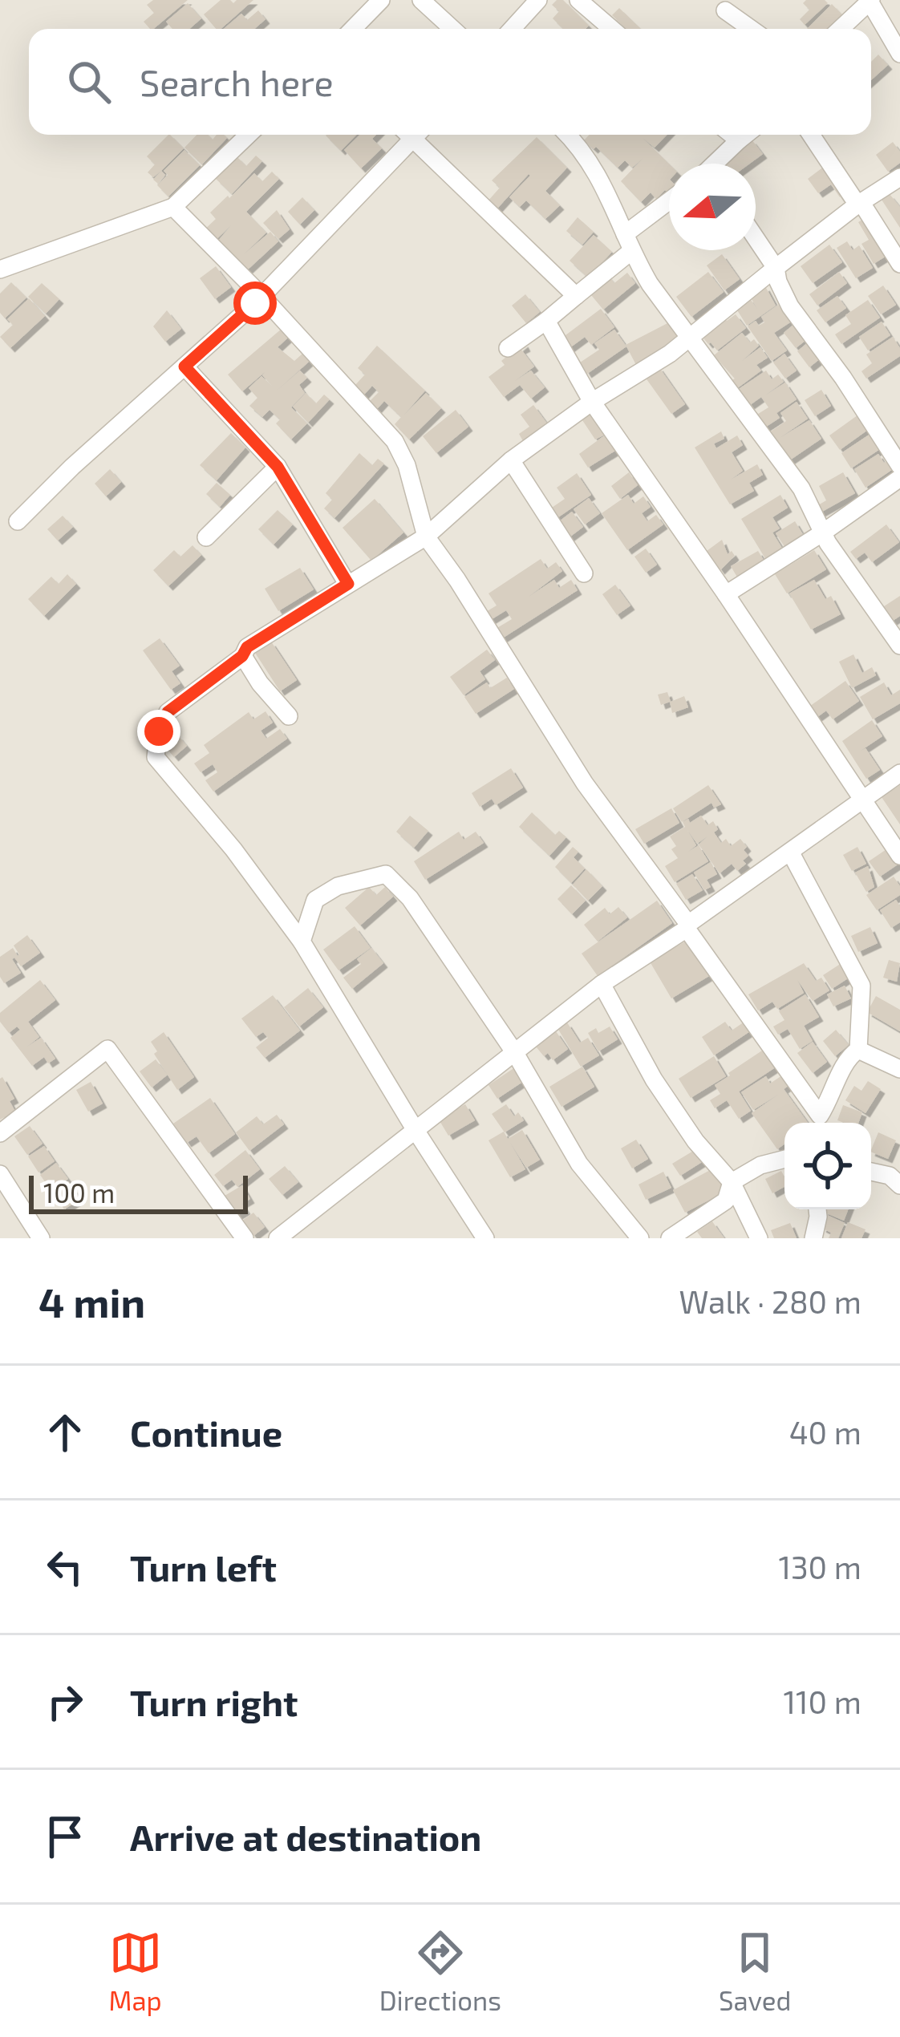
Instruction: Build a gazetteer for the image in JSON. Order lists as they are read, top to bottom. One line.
{"scale_bar":"100 m","north":"left","page":{"search":"Search here","scale":"100 m","heading":["4 min","Walk · 280 m"],"list":[["Continue","40 m"],["Turn left","130 m"],["Turn right","110 m"],"Arrive at destination"],"nav":["Map","Directions","Saved"]}}
